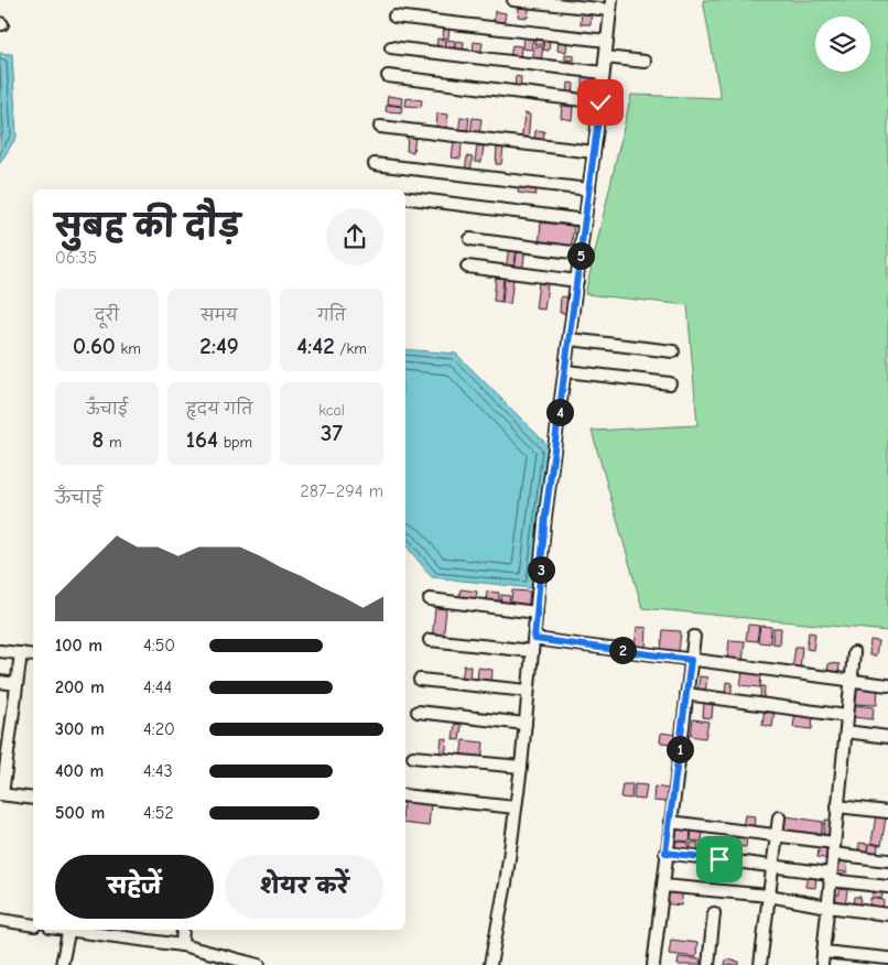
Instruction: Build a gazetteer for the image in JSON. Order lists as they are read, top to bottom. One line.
{"page":{"heading":["सुबह की दौड़","06:35"],"pins":["5","4","3","2","1"],"stats":[["दूरी","0.60 km"],["समय","2:49"],["गति","4:42 /km"],["ऊँचाई","8 m"],["हृदय गति","164 bpm"],["kcal","37"]],"chart":["ऊँचाई","287–294 m"],"list":[{"name":"100 m","note":"4:50"},{"name":"200 m","note":"4:44"},{"name":"300 m","note":"4:20"},{"name":"400 m","note":"4:43"},{"name":"500 m","note":"4:52"}],"buttons":["सहेजें","शेयर करें"]}}
